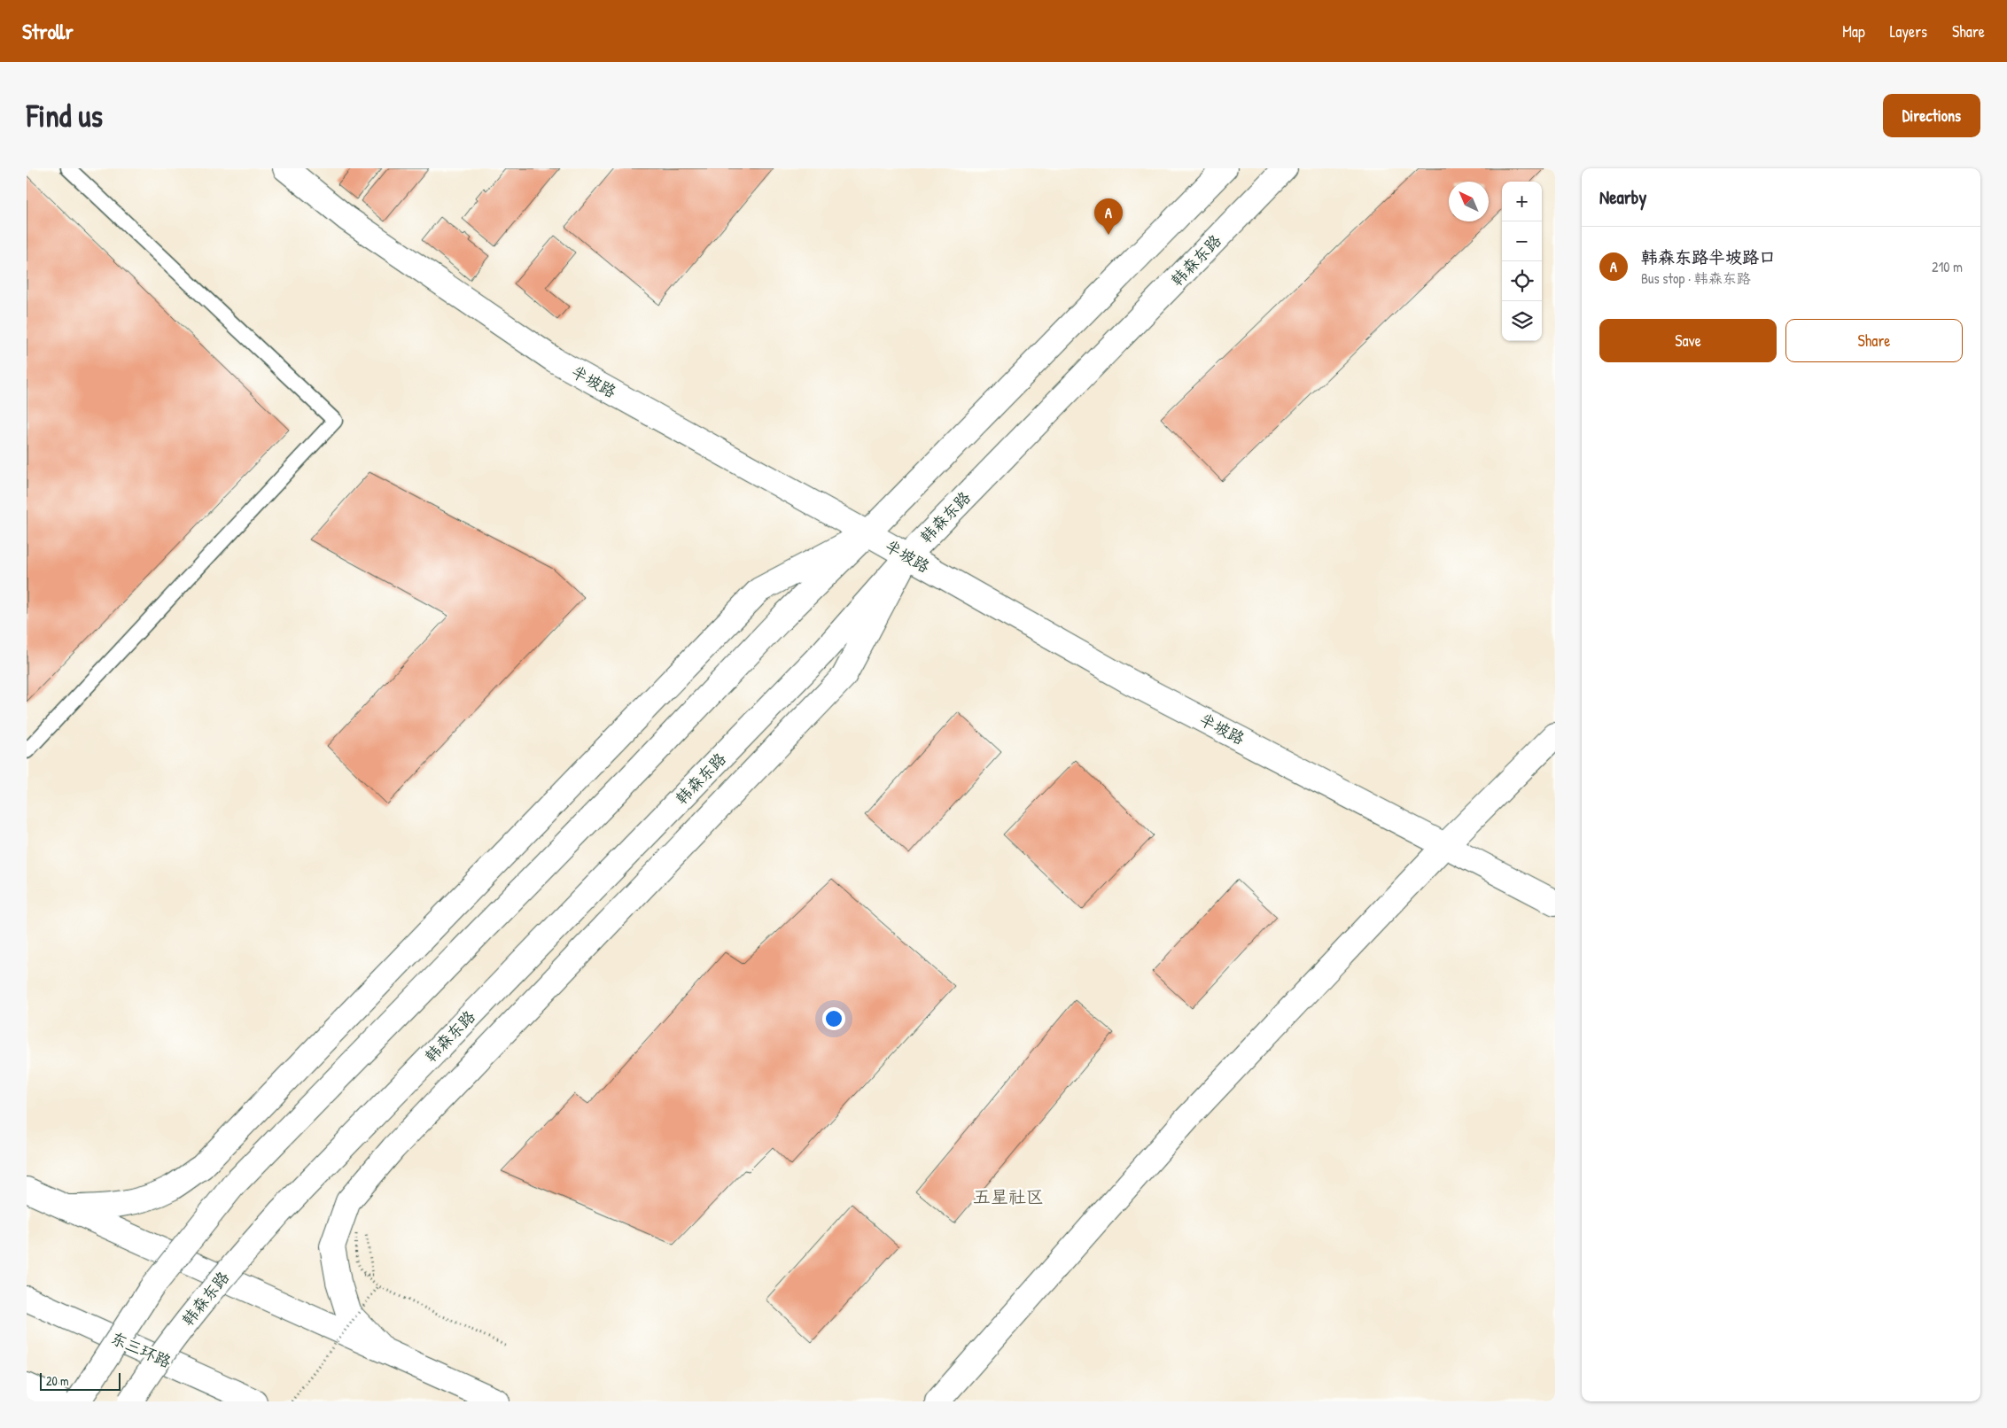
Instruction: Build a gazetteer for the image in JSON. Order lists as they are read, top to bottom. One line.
{"streets":{"main road":["韩森东路","半坡路","东三环路"]},"crossings":[["韩森东路","半坡路"]],"districts":["五星社区"],"scale_bar":"20 m","north":"top left","page":{"header":"Strollr","nav":["Map","Layers","Share"],"buttons":["Directions",["Save","Share"]],"title":"Find us","heading":"Nearby","map_buttons":["+","−"],"pins":"A","list":[{"mark":"A","name":"韩森东路半坡路口","note":"Bus stop · 韩森东路","value":"210 m"}],"scale":"20 m"}}
